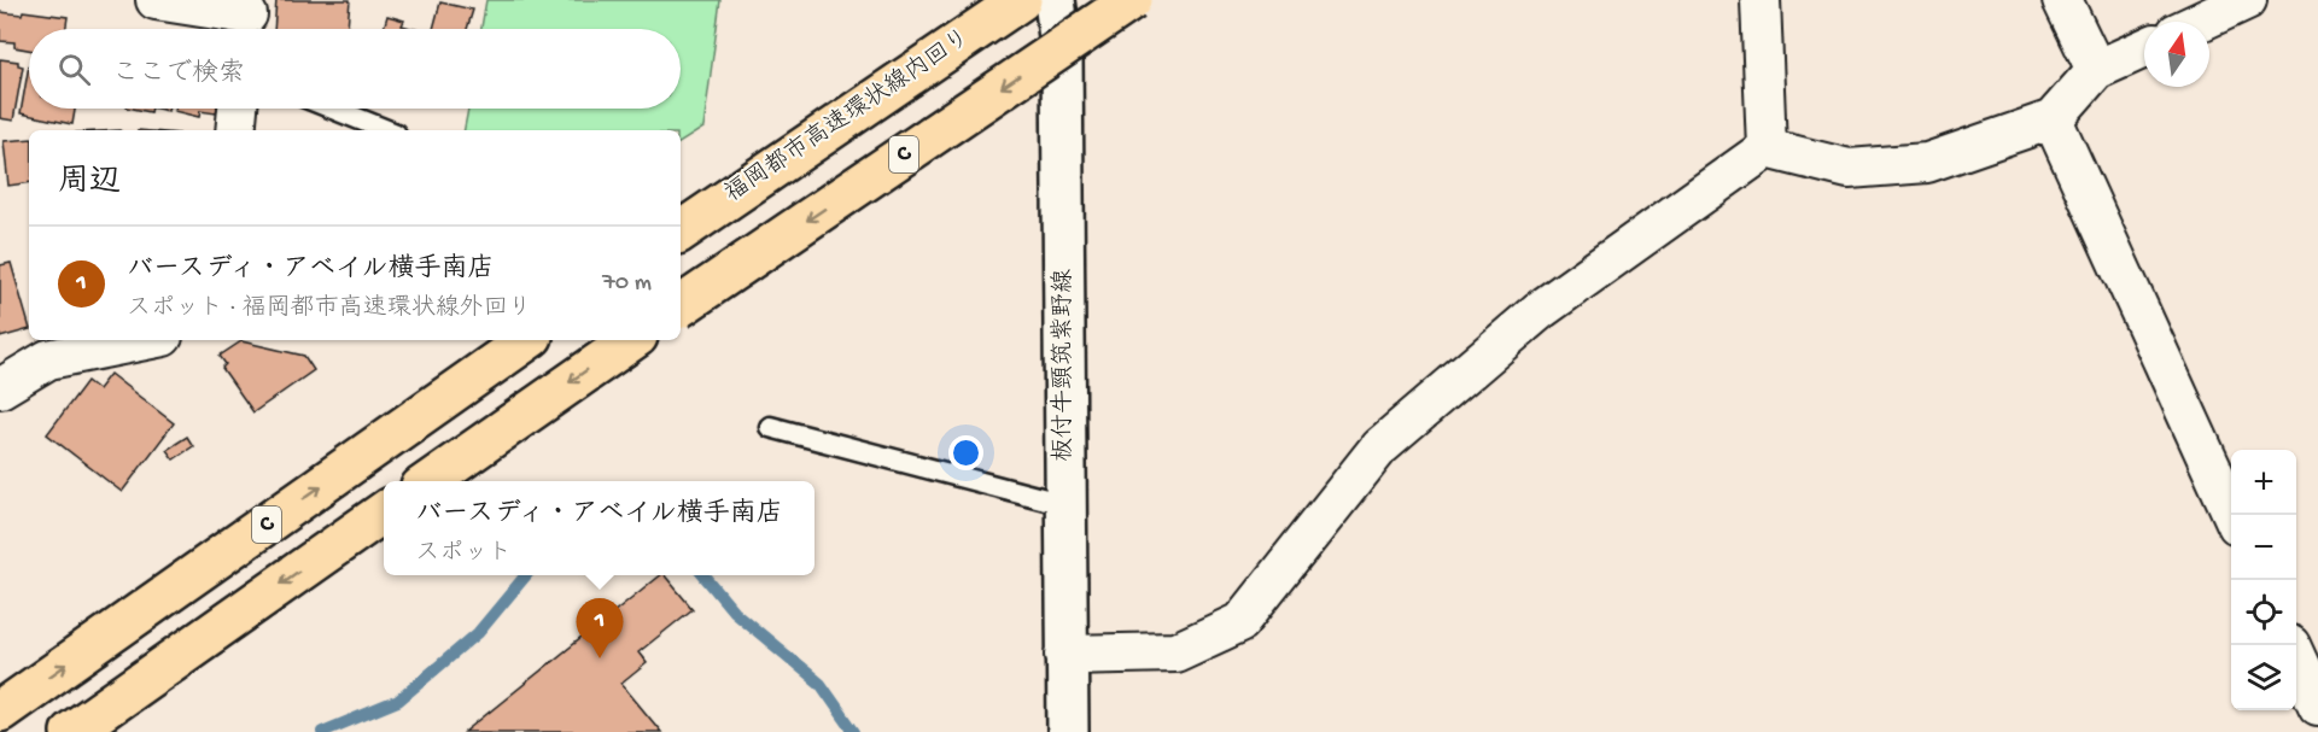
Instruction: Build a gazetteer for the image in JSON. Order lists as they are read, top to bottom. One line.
{"streets":{"highway":["福岡都市高速環状線内回り","C"],"main road":["板付牛頸筑紫野線"]},"north":"top","page":{"search":"ここで検索","heading":"周辺","list":[{"mark":"1","name":"バースディ・アベイル横手南店","note":"スポット · 福岡都市高速環状線外回り","value":"70 m"}],"map_buttons":["+","−"],"popup":["バースディ・アベイル横手南店","スポット"],"pins":"1"}}
